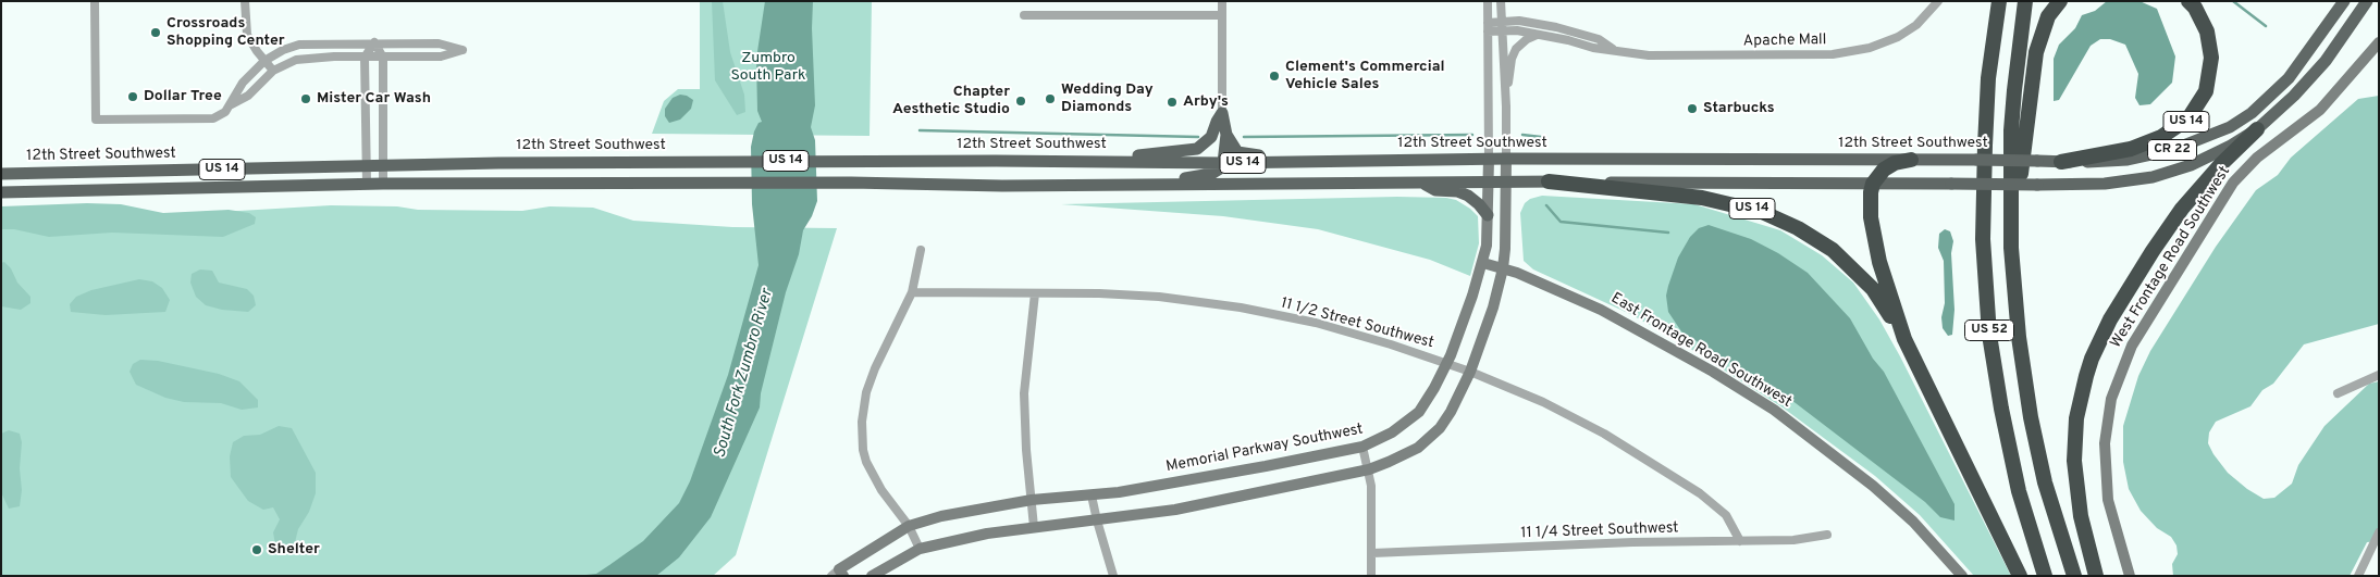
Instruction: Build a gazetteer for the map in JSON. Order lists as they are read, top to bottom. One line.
{"streets":{"highway":["US 14","US 52"],"main road":["12th Street Southwest","CR 22"],"street":["Apache Mall","West Frontage Road Southwest","11 1/2 Street Southwest","East Frontage Road Southwest","Memorial Parkway Southwest","11 1/4 Street Southwest"]},"crossings":[["US 14","12th Street Southwest"],["US 14","CR 22"],["US 14","Memorial Parkway Southwest"],["12th Street Southwest","CR 22"],["12th Street Southwest","Memorial Parkway Southwest"],["11 1/2 Street Southwest","Memorial Parkway Southwest"],["11 1/2 Street Southwest","11 1/4 Street Southwest"],["East Frontage Road Southwest","Memorial Parkway Southwest"]],"water":["South Fork Zumbro River"],"parks":["Zumbro South Park"],"places":["Crossroads Shopping Center","Clement's Commercial Vehicle Sales","Dollar Tree","Mister Car Wash","Wedding Day Diamonds","Chapter Aesthetic Studio","Arby's","Starbucks","Shelter"]}
